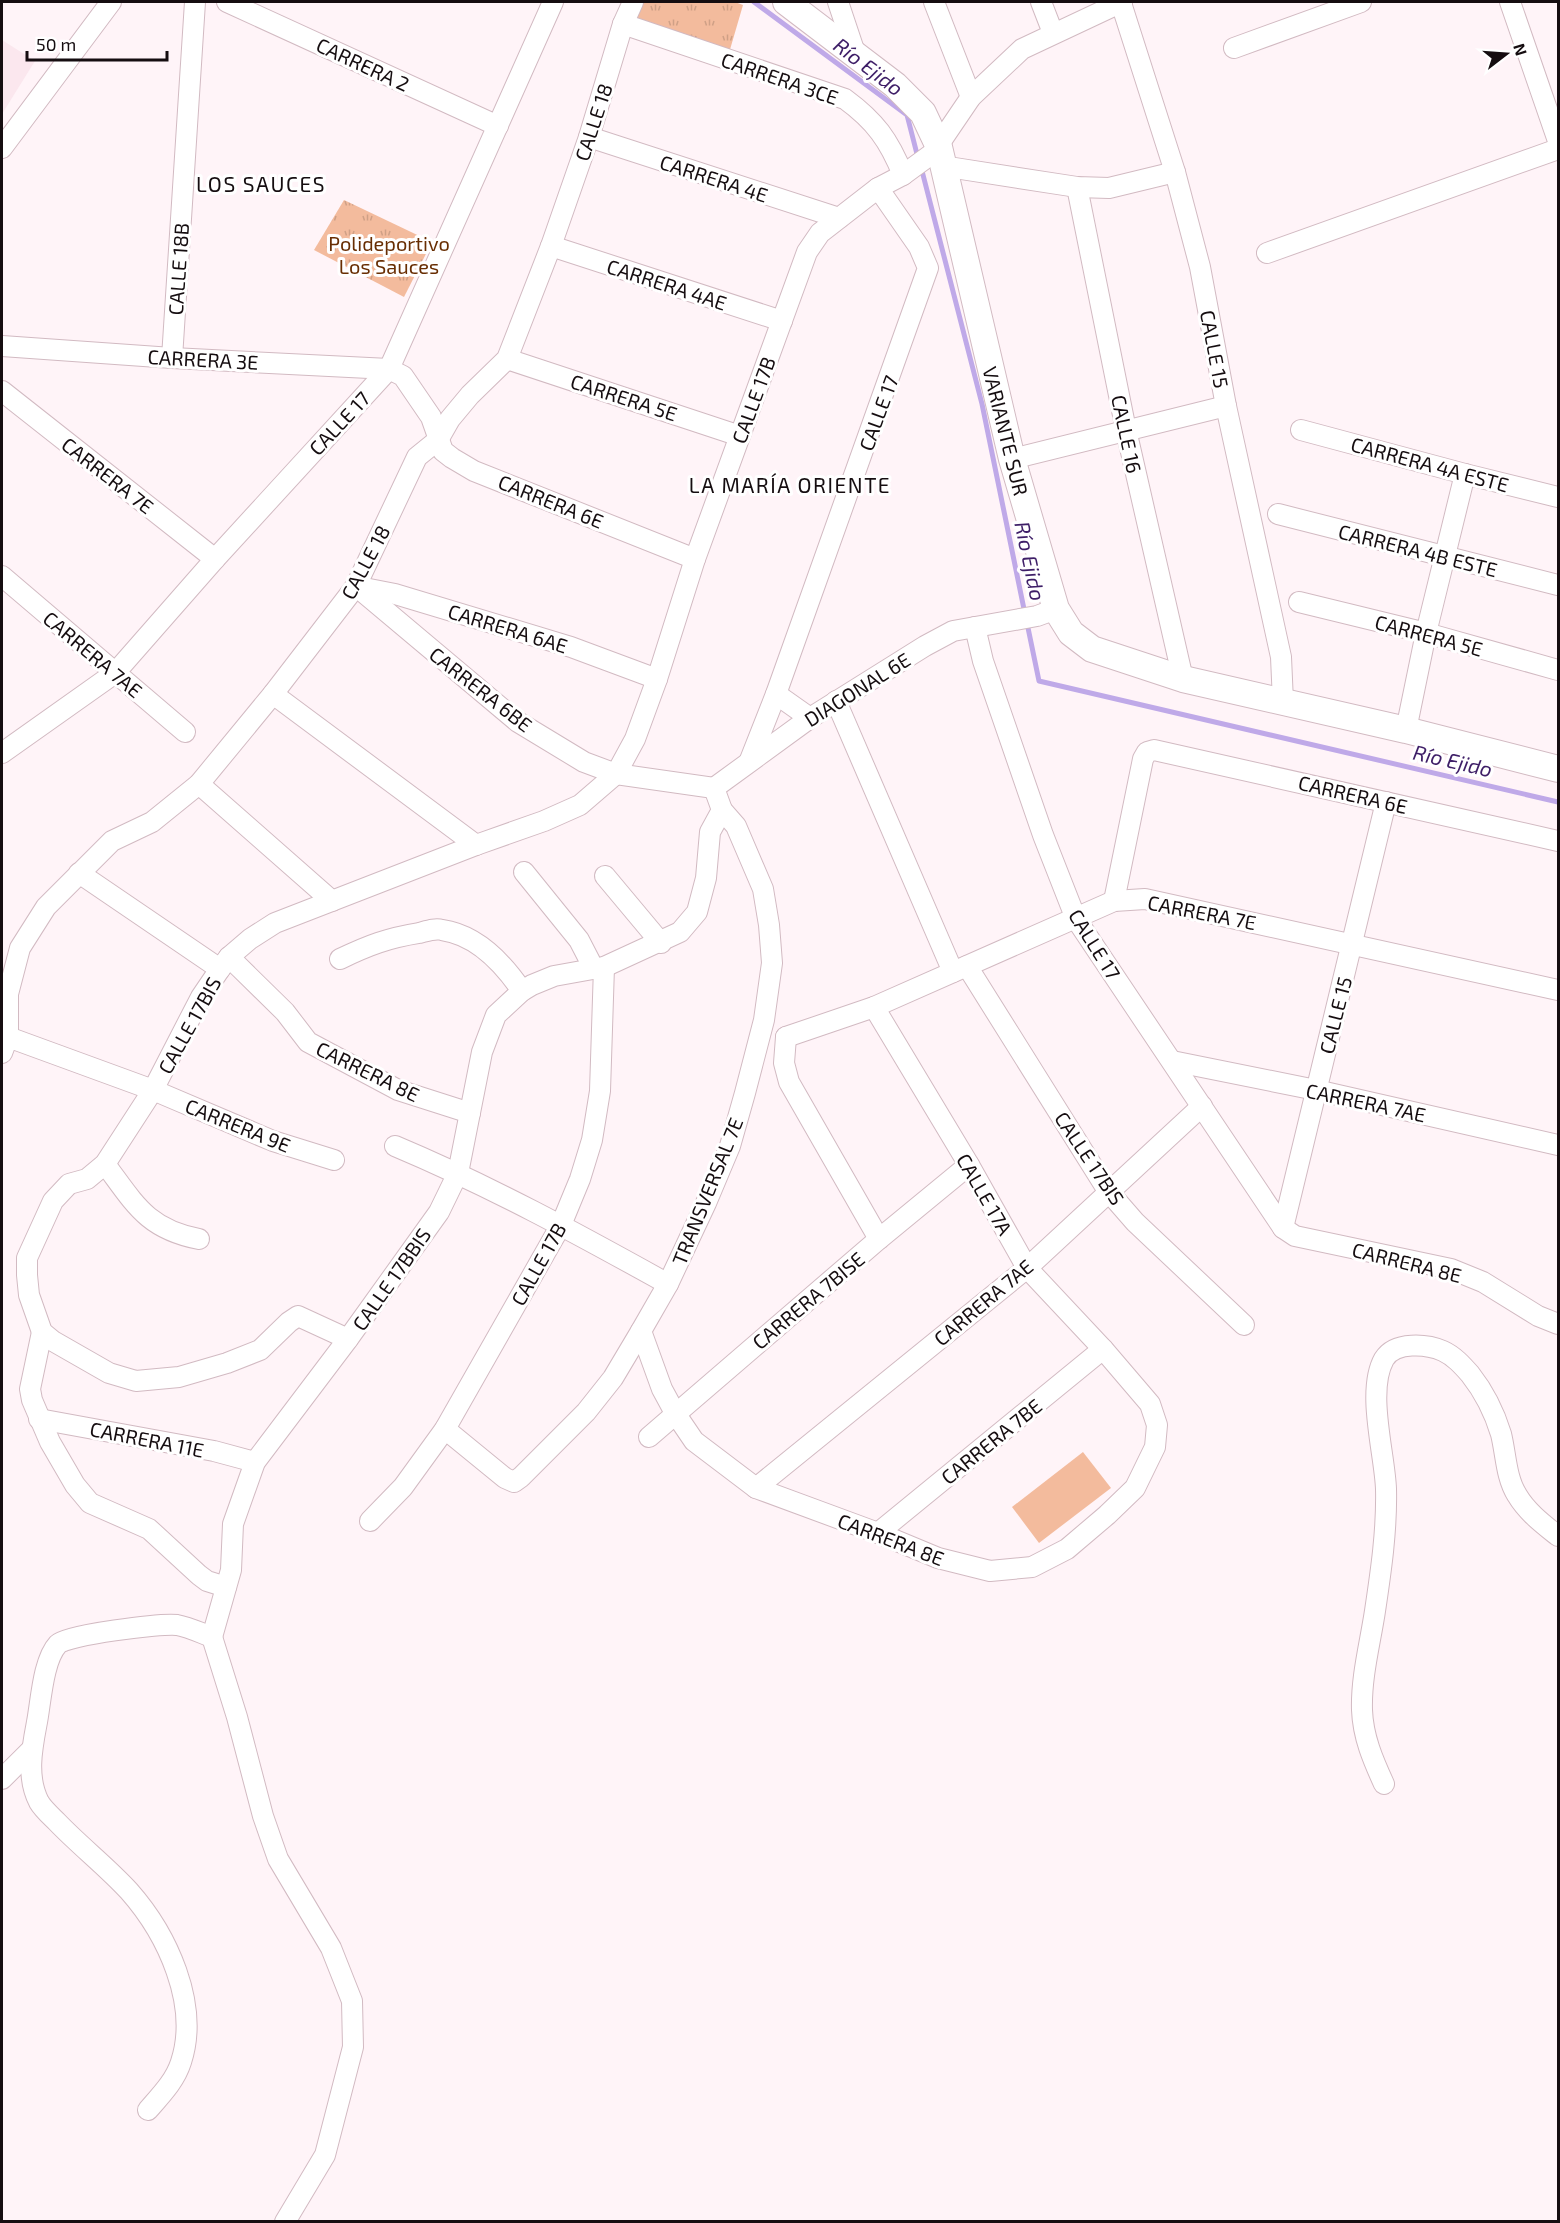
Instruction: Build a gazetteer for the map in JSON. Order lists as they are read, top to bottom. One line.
{"streets":{"main road":["VARIANTE SUR"],"street":["CARRERA 2","CARRERA 3CE","CALLE 18","CARRERA 4E","CALLE 18B","CARRERA 4AE","CALLE 15","CARRERA 3E","CARRERA 5E","CALLE 17B","CALLE 17","CALLE 16","CARRERA 4A ESTE","CARRERA 7E","CARRERA 6E","CARRERA 4B ESTE","CARRERA 6AE","CARRERA 7AE","CARRERA 6BE","DIAGONAL 6E","CALLE 17BIS","CARRERA 8E","CARRERA 9E","TRANSVERSAL 7E","CALLE 17A","CALLE 17BBIS","CARRERA 7BISE","CARRERA 11E","CARRERA 7BE"]},"crossings":[["CARRERA 2","CALLE 17"],["CARRERA 3CE","CALLE 18"],["CARRERA 3CE","CALLE 17B"],["CALLE 18","CARRERA 4E"],["CALLE 18","CARRERA 4AE"],["CALLE 18","CARRERA 5E"],["CALLE 18","CARRERA 6E"],["CALLE 18","CARRERA 6AE"],["CALLE 18","CARRERA 6BE"],["CALLE 18","CARRERA 8E"],["CALLE 18","CARRERA 9E"],["CARRERA 4E","CALLE 17B"],["CALLE 18B","CARRERA 3E"],["CARRERA 4AE","CALLE 17B"],["CALLE 15","CALLE 17"],["CALLE 15","VARIANTE SUR"],["CALLE 15","CARRERA 7E"],["CALLE 15","CARRERA 6E"],["CALLE 15","CARRERA 7AE"],["CALLE 15","CARRERA 8E"],["CARRERA 3E","CALLE 17"],["CARRERA 3E","CARRERA 6E"],["CARRERA 5E","CALLE 17B"],["CALLE 17B","CALLE 17"],["CALLE 17B","VARIANTE SUR"],["CALLE 17B","CARRERA 6E"],["CALLE 17B","CARRERA 6AE"],["CALLE 17B","CARRERA 6BE"],["CALLE 17B","CALLE 17BIS"],["CALLE 17B","TRANSVERSAL 7E"],["CALLE 17B","CALLE 17BBIS"],["CALLE 17","CARRERA 7E"],["CALLE 17","CARRERA 6E"],["CALLE 17","CARRERA 7AE"],["CALLE 17","DIAGONAL 6E"],["CALLE 17","CARRERA 8E"],["VARIANTE SUR","CALLE 16"],["VARIANTE SUR","DIAGONAL 6E"],["CARRERA 7E","CARRERA 6E"],["CARRERA 7E","CALLE 17BIS"],["CARRERA 7E","CALLE 17A"],["CARRERA 6AE","CARRERA 6BE"],["CARRERA 7AE","CALLE 17BIS"],["CARRERA 7AE","CARRERA 8E"],["CARRERA 7AE","CALLE 17A"],["CARRERA 6BE","DIAGONAL 6E"],["CARRERA 6BE","CALLE 17BIS"],["CARRERA 6BE","TRANSVERSAL 7E"],["DIAGONAL 6E","CALLE 17BIS"],["DIAGONAL 6E","TRANSVERSAL 7E"],["CALLE 17BIS","CARRERA 8E"],["CALLE 17BIS","CARRERA 9E"],["CARRERA 8E","TRANSVERSAL 7E"],["CARRERA 8E","CALLE 17A"],["CARRERA 8E","CALLE 17BBIS"],["CARRERA 8E","CARRERA 7BISE"],["CARRERA 8E","CARRERA 7BE"],["TRANSVERSAL 7E","CALLE 17BBIS"],["CALLE 17A","CARRERA 7BISE"],["CALLE 17A","CARRERA 7BE"],["CALLE 17BBIS","CARRERA 11E"]],"districts":["LOS SAUCES","LA MARÍA ORIENTE"],"water":["Río Ejido"],"parks":["Polideportivo Los Sauces"],"scale_bar":"50 m","north":"right"}
